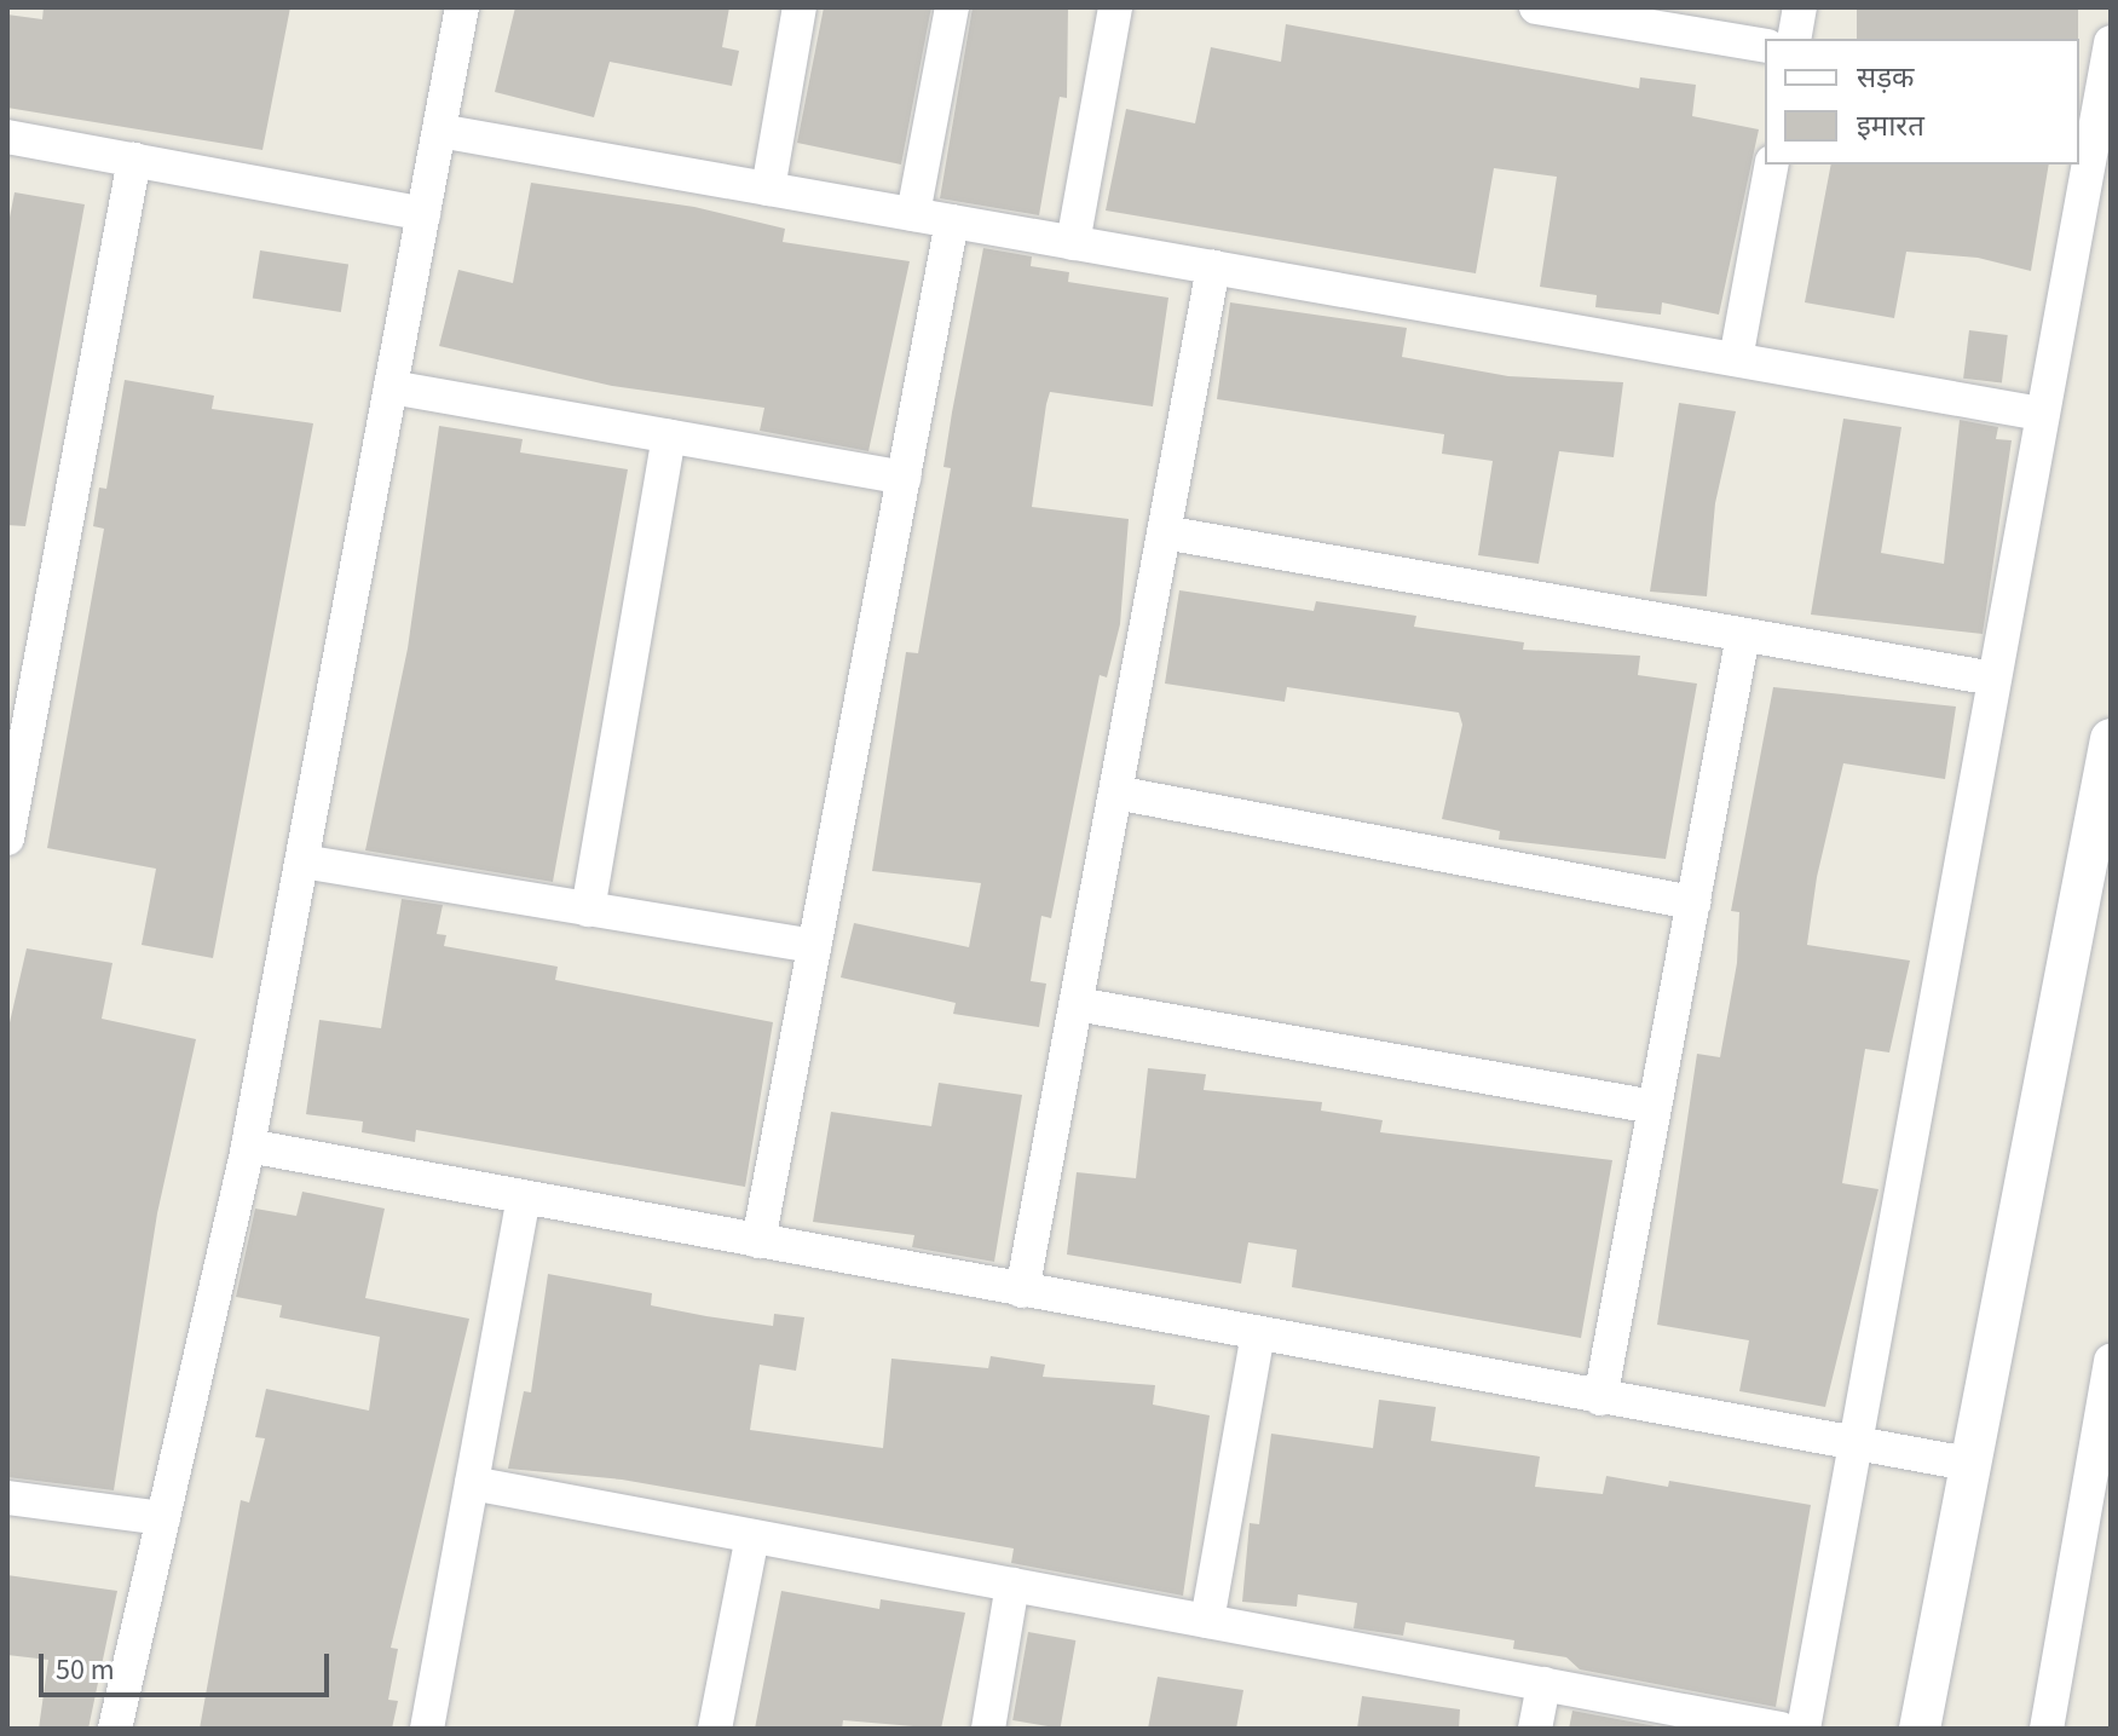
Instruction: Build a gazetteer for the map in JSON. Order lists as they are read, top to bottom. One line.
{"legend":["सड़क","इमारत"],"scale_bar":"50 m"}
